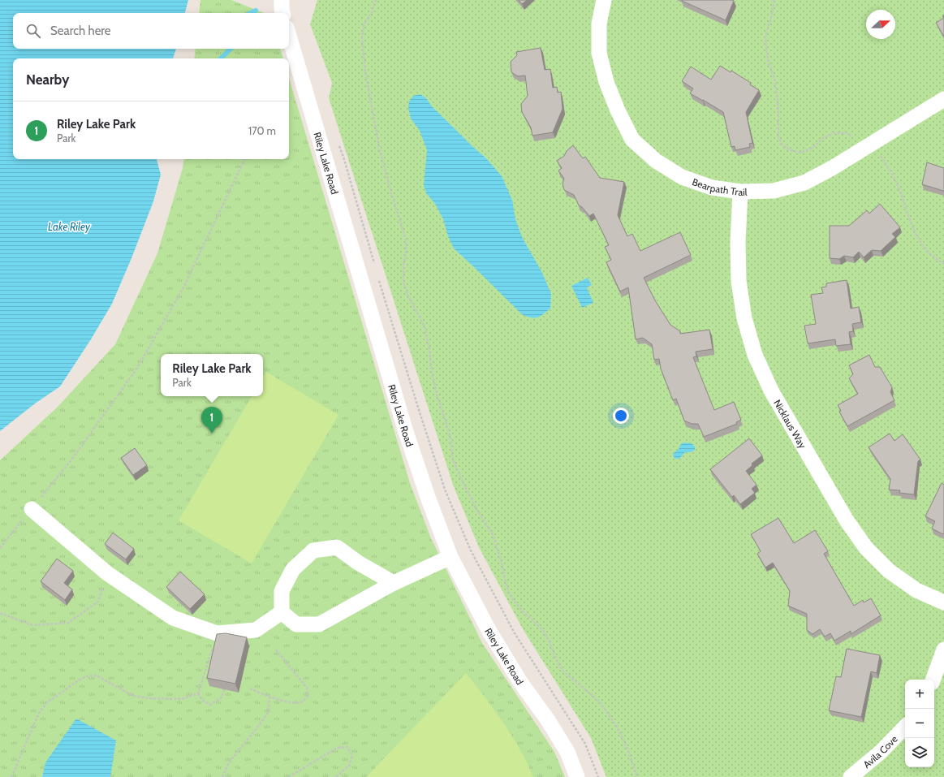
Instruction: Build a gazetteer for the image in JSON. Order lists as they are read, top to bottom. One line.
{"streets":{"street":["Riley Lake Road","Bearpath Trail","Nicklaus Way","Avila Cove"]},"crossings":[["Bearpath Trail","Nicklaus Way"]],"water":["Lake Riley"],"north":"right","page":{"search":"Search here","heading":"Nearby","list":[{"mark":"1","name":"Riley Lake Park","note":"Park","value":"170 m"}],"popup":["Riley Lake Park","Park"],"pins":"1","map_buttons":["+","−"]}}
